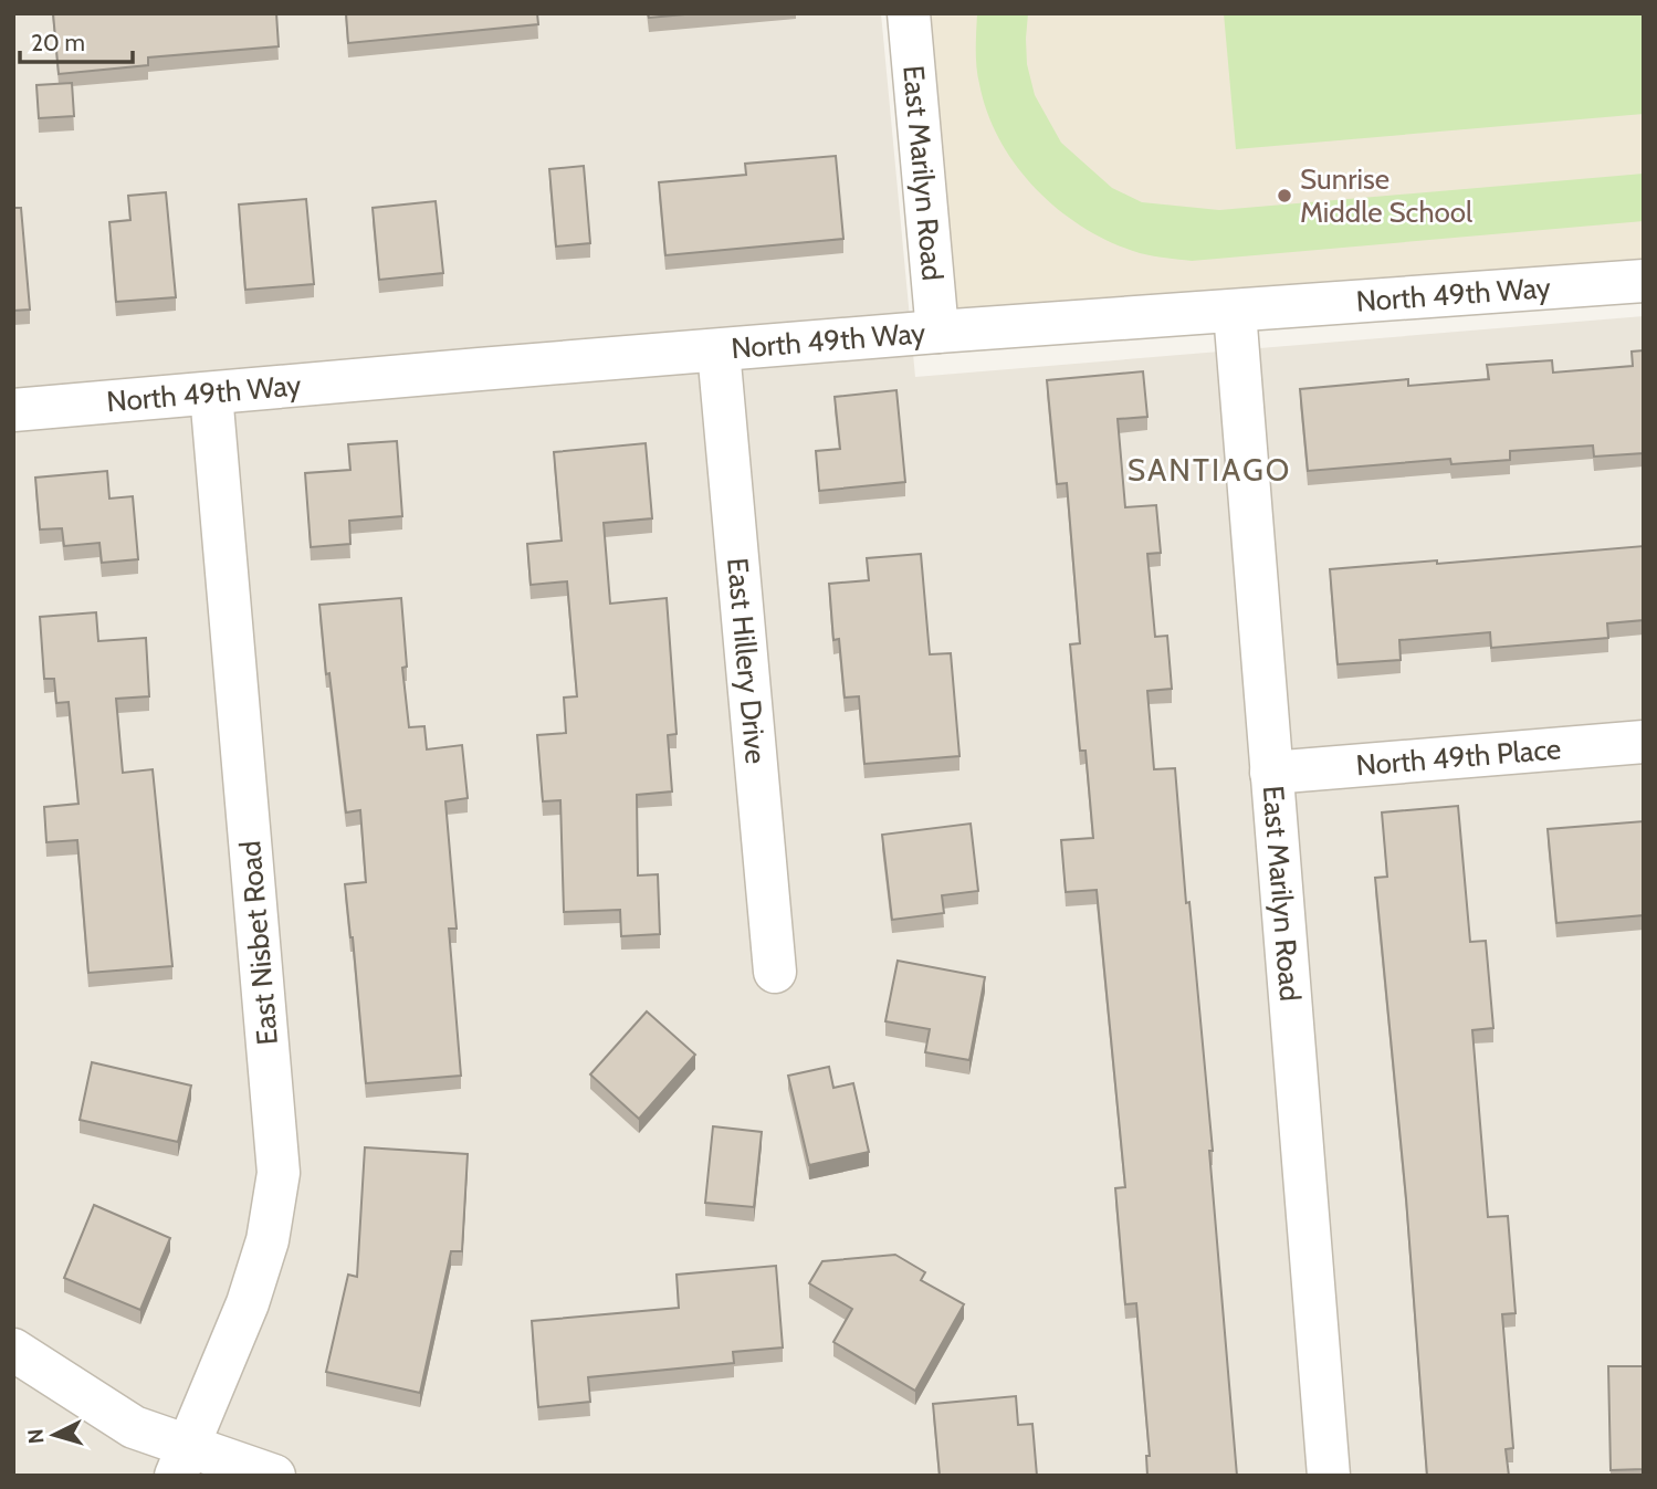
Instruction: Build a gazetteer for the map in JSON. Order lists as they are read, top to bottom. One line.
{"streets":{"street":["East Marilyn Road","North 49th Way","East Hillery Drive","North 49th Place","East Nisbet Road"]},"crossings":[["East Marilyn Road","North 49th Way"],["East Marilyn Road","North 49th Place"],["North 49th Way","East Hillery Drive"],["North 49th Way","East Nisbet Road"]],"districts":["SANTIAGO"],"places":["Sunrise Middle School"],"scale_bar":"20 m","north":"left"}
